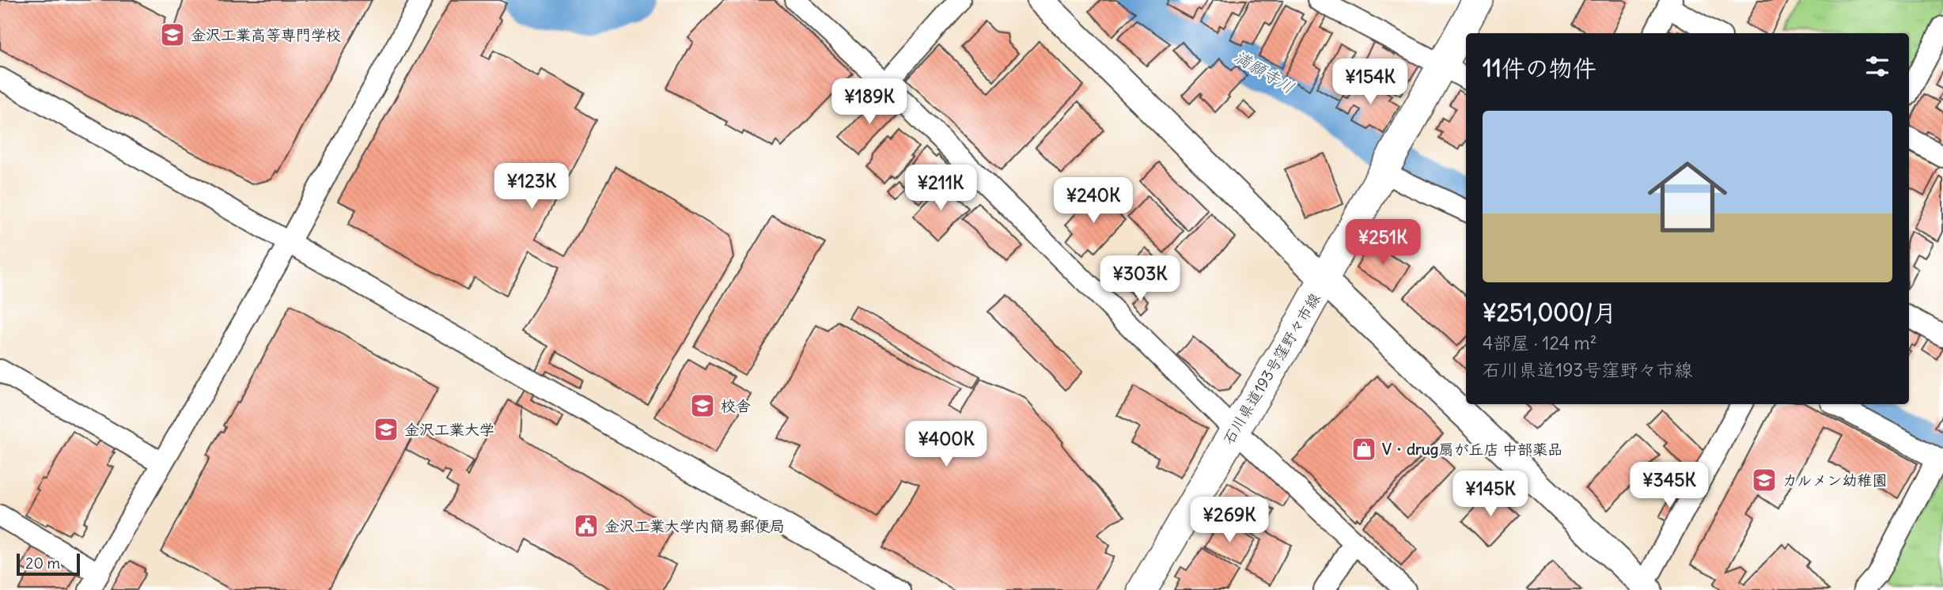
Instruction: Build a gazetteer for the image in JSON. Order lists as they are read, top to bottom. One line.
{"streets":{"main road":["石川県道193号窪野々市線"]},"water":["満願寺川"],"places":{"school or university":["金沢工業高等専門学校","校舎","金沢工業大学","カルメン幼稚園"],"shop":["V・drug扇が丘店 中部薬品"],"public building":["金沢工業大学内簡易郵便局"]},"scale_bar":"20 m","page":{"heading":"11件の物件","price":["¥154K","¥189K","¥123K","¥211K","¥240K","¥251K","¥303K","¥400K","¥345K","¥145K","¥269K"],"list":[{"name":"¥251,000/月","note":"4部屋 · 124 m² · 石川県道193号窪野々市線"}],"scale":"20 m"}}
